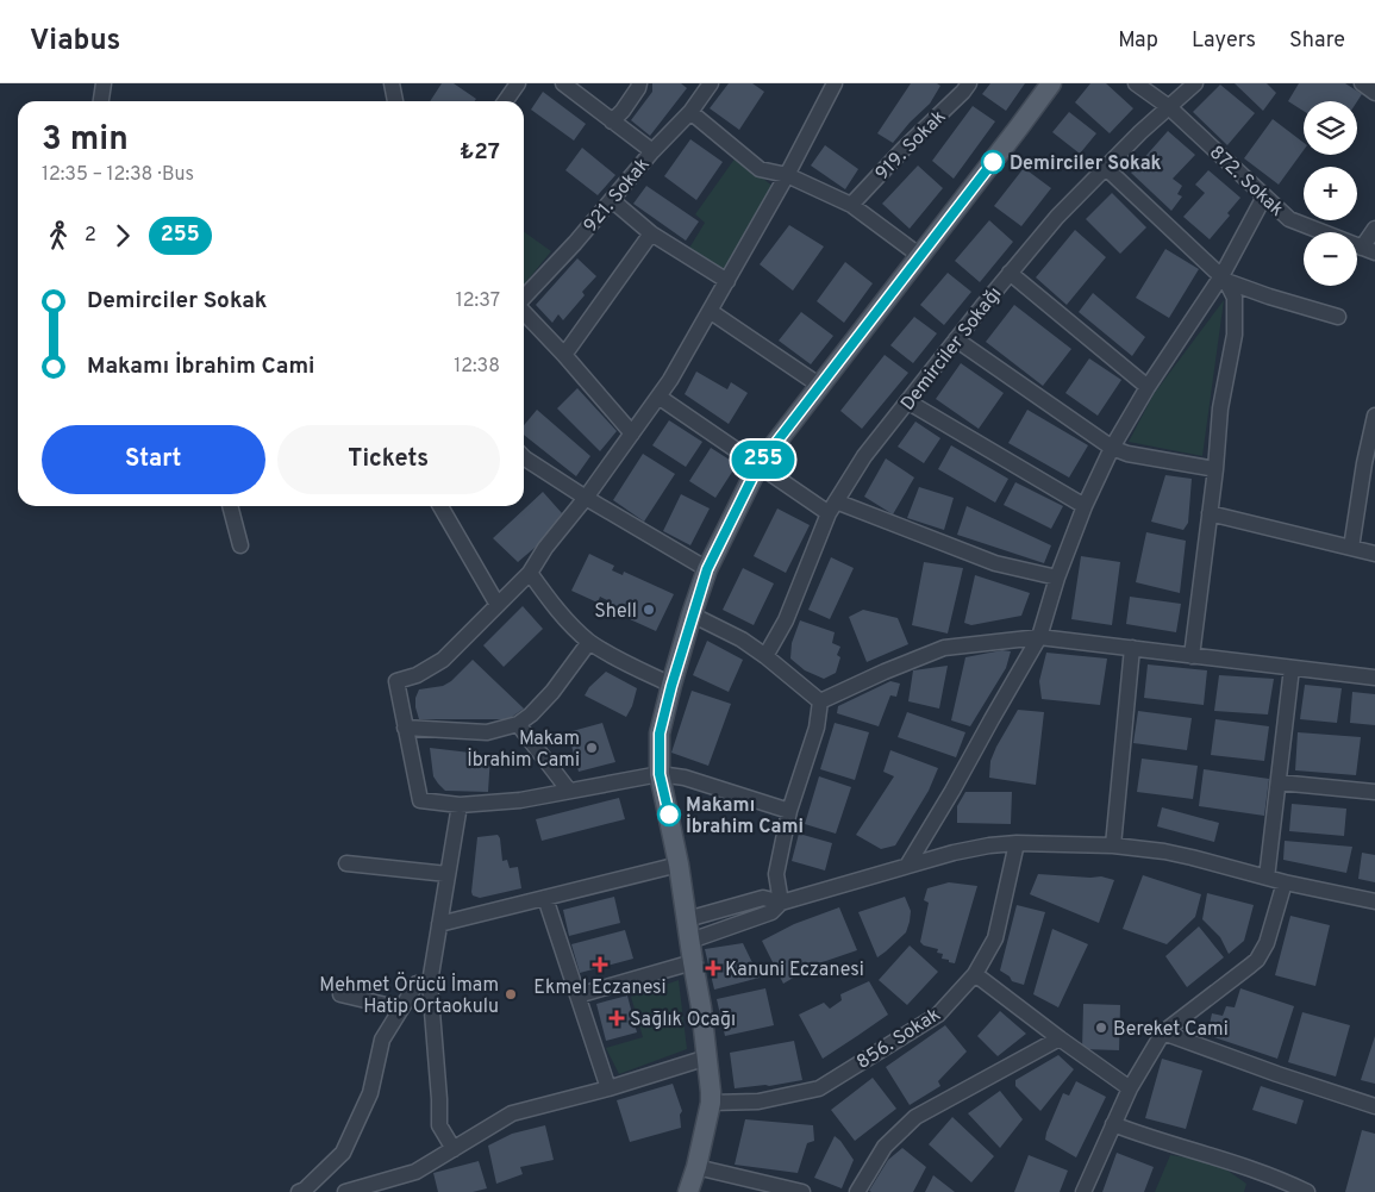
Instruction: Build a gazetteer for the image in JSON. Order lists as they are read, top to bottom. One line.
{"streets":{"street":["919. Sokak","872. Sokak","921. Sokak","Demirciler Sokağı","856. Sokak"]},"crossings":[["872. Sokak","Demirciler Sokağı"]],"places":{"other":["Demirciler Sokak","Shell","Makam İbrahim Cami","Makamı İbrahim Cami","Mehmet Örücü İmam Hatip Ortaokulu","Bereket Cami"],"health":["Ekmel Eczanesi","Kanuni Eczanesi","Sağlık Ocağı"]},"lines":["bus line 255"],"page":{"header":"Viabus","nav":["Map","Layers","Share"],"on_map":"255","map_buttons":["+","−"],"heading":["3 min","12:35 – 12:38 · Bus","₺27"],"legs":["2","255"],"list":[{"name":"Demirciler Sokak","value":"12:37"},{"name":"Makamı İbrahim Cami","value":"12:38"}],"buttons":["Start","Tickets"]}}
